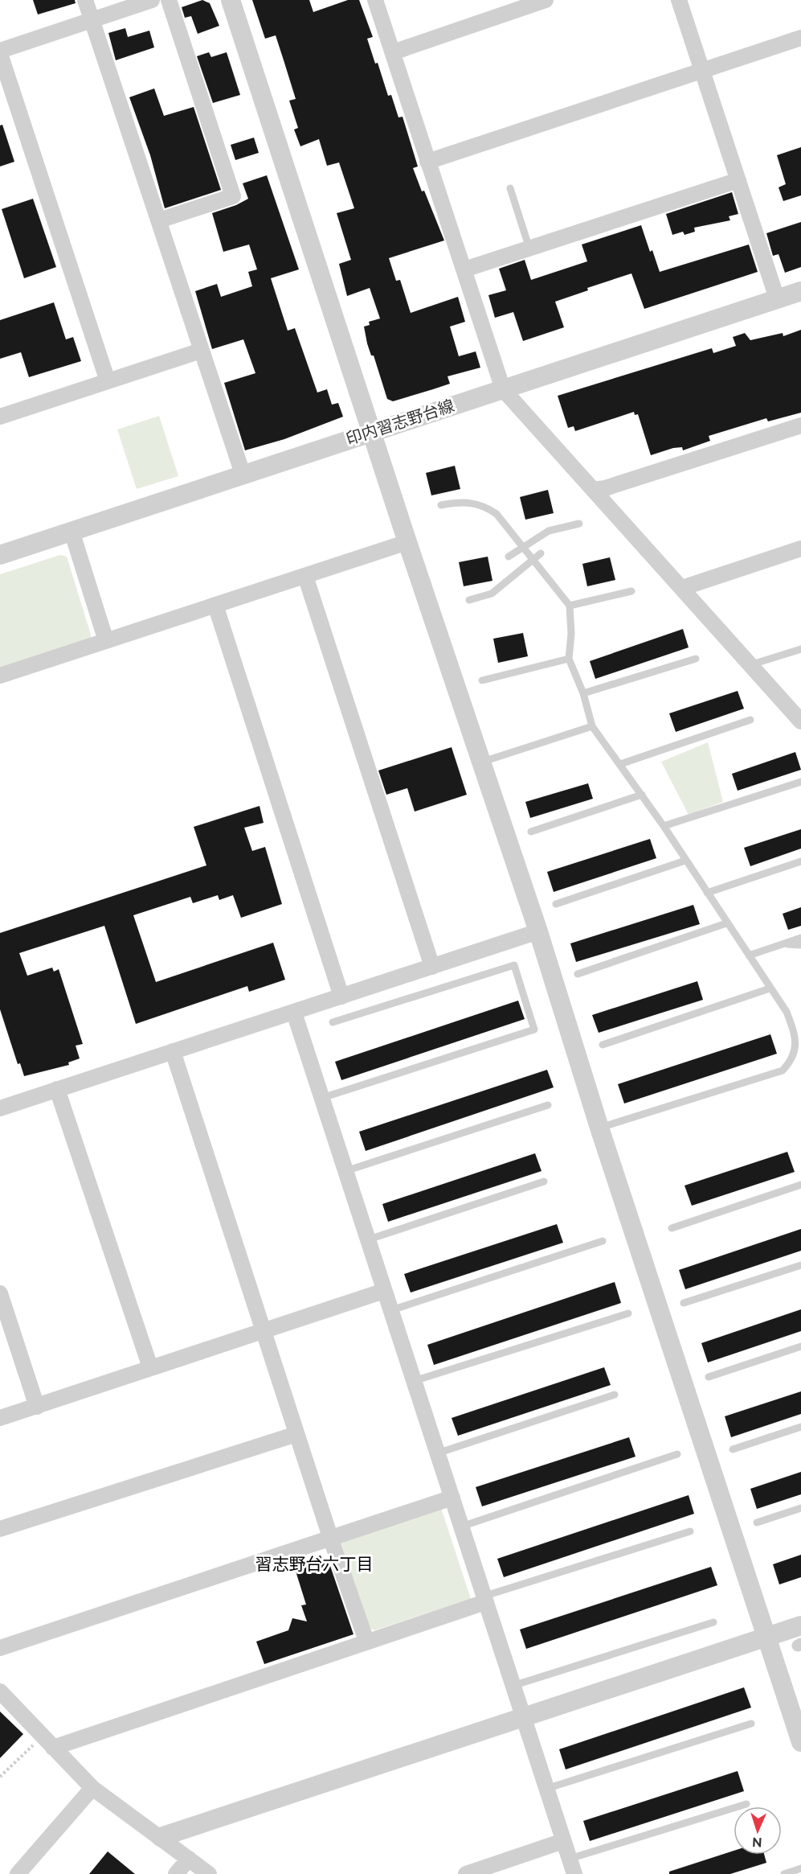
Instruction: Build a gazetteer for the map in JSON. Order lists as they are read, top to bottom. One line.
{"streets":{"street":["印内習志野台線"]},"districts":["習志野台六丁目"],"north":"bottom"}
